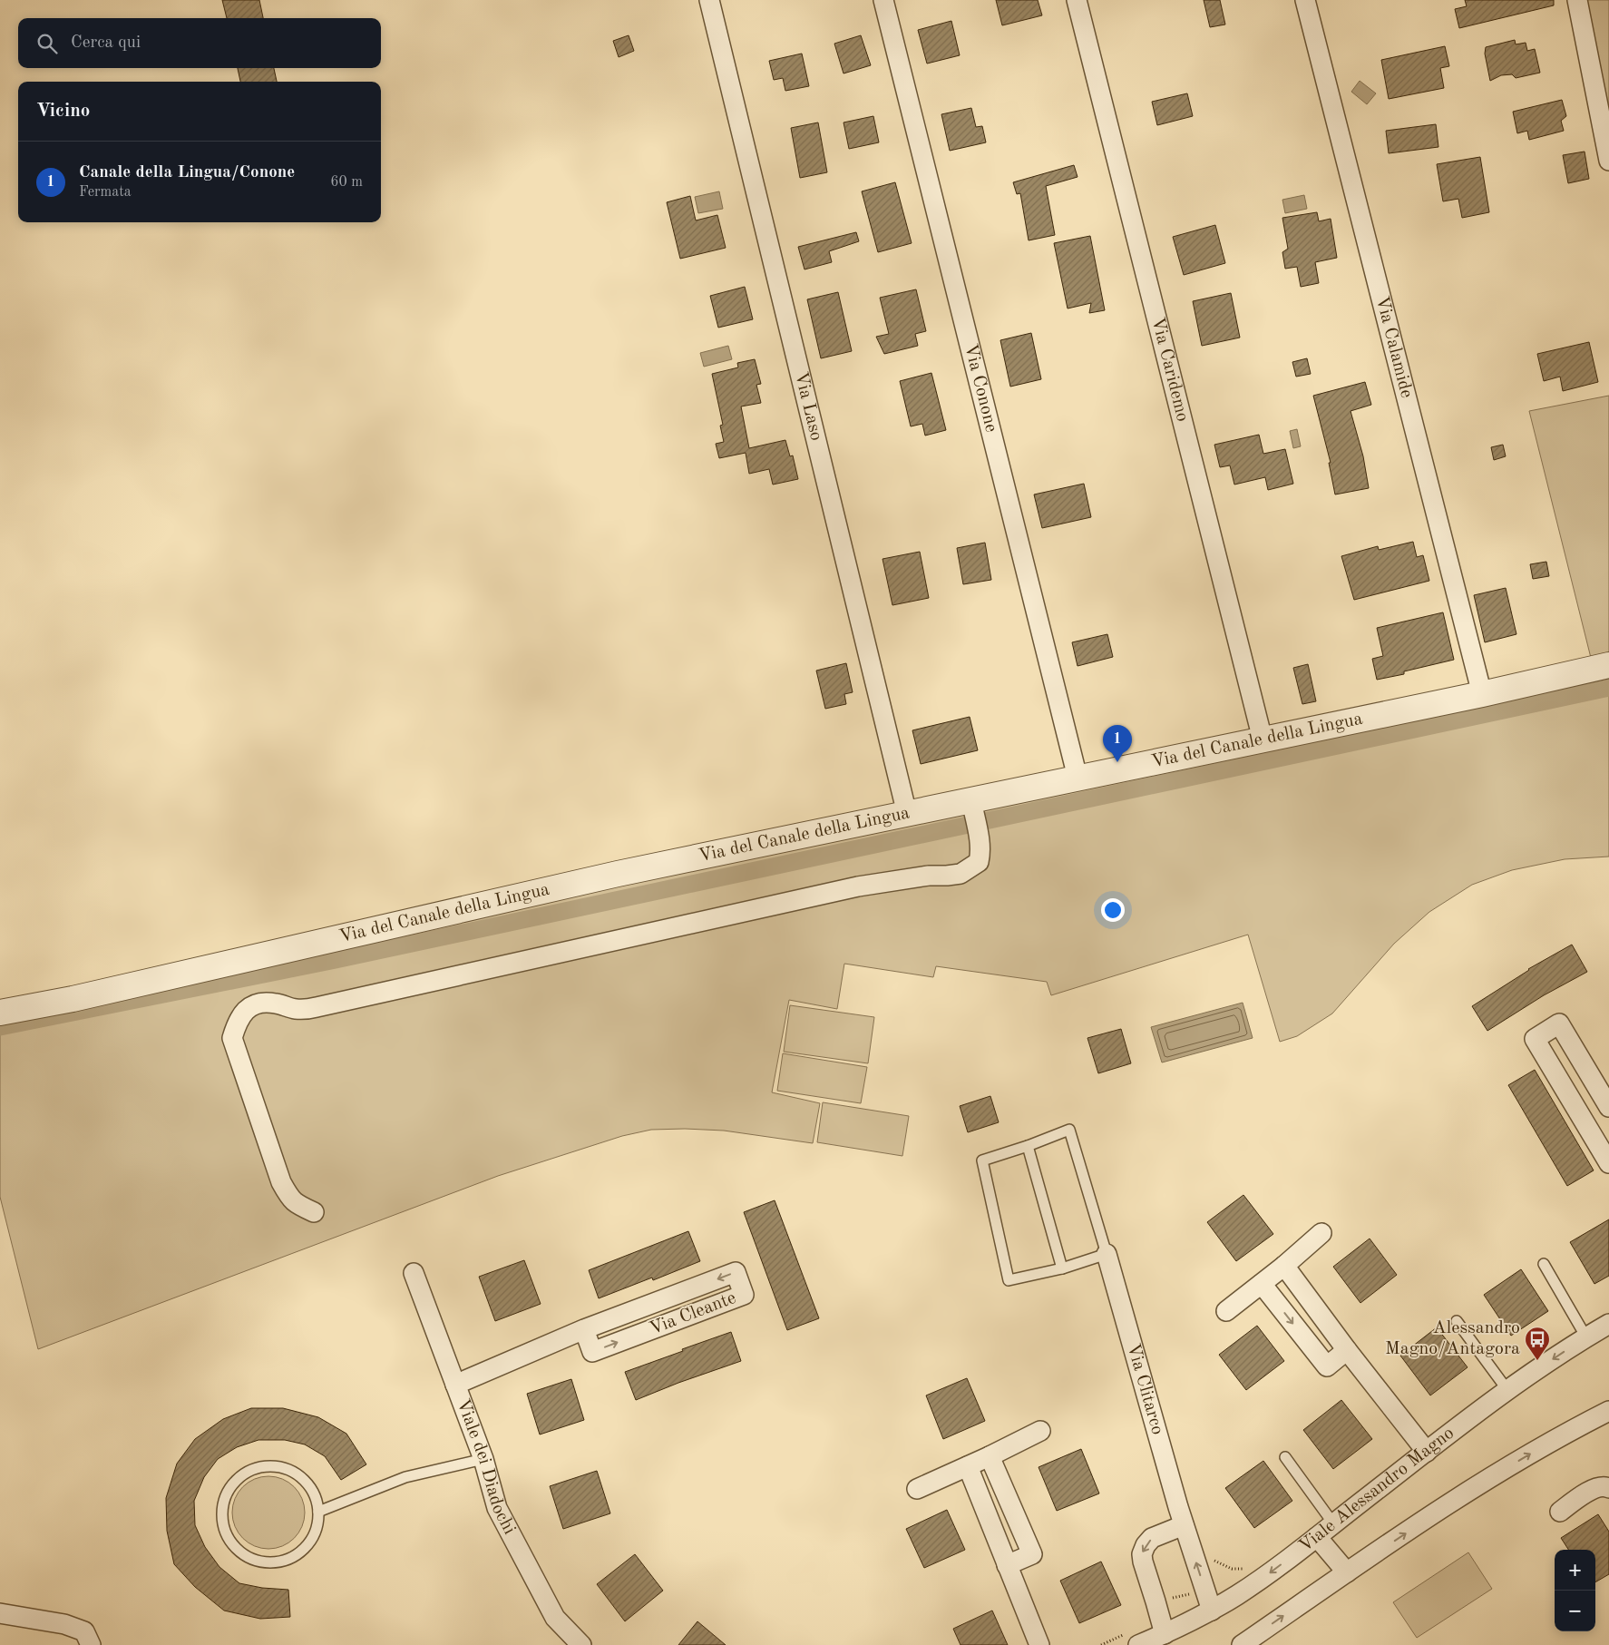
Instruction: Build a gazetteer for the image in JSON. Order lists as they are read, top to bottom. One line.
{"streets":{"street":["Via Calamide","Via Caridemo","Via Conone","Via Laso","Via del Canale della Lingua","Via Cleante","Via Clitarco","Viale dei Diadochi","Viale Alessandro Magno"]},"crossings":[["Via Calamide","Via del Canale della Lingua"],["Via Caridemo","Via del Canale della Lingua"],["Via Conone","Via del Canale della Lingua"],["Via Laso","Via del Canale della Lingua"],["Via Cleante","Viale dei Diadochi"],["Via Clitarco","Viale Alessandro Magno"]],"places":{"bus stop":["Alessandro Magno/Antagora"]},"page":{"search":"Cerca qui","heading":"Vicino","list":[{"mark":"1","name":"Canale della Lingua/Conone","note":"Fermata","value":"60 m"}],"pins":"1","map_buttons":["+","−"]}}
